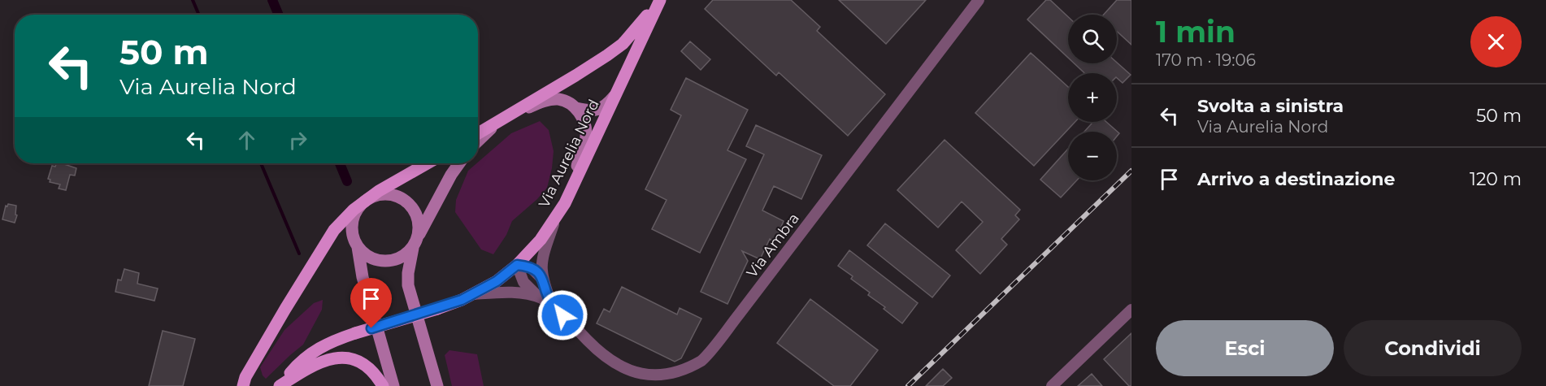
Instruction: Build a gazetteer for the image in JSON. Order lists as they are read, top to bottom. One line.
{"streets":{"main road":["Via Aurelia Nord"],"street":["Via Ambra"]},"page":{"heading":["1 min","170 m · 19:06"],"map_buttons":["+","−"],"turn":["50 m","Via Aurelia Nord"],"list":[{"name":"Svolta a sinistra","note":"Via Aurelia Nord","value":"50 m"},{"name":"Arrivo a destinazione","value":"120 m"}],"buttons":["Esci","Condividi"]}}
